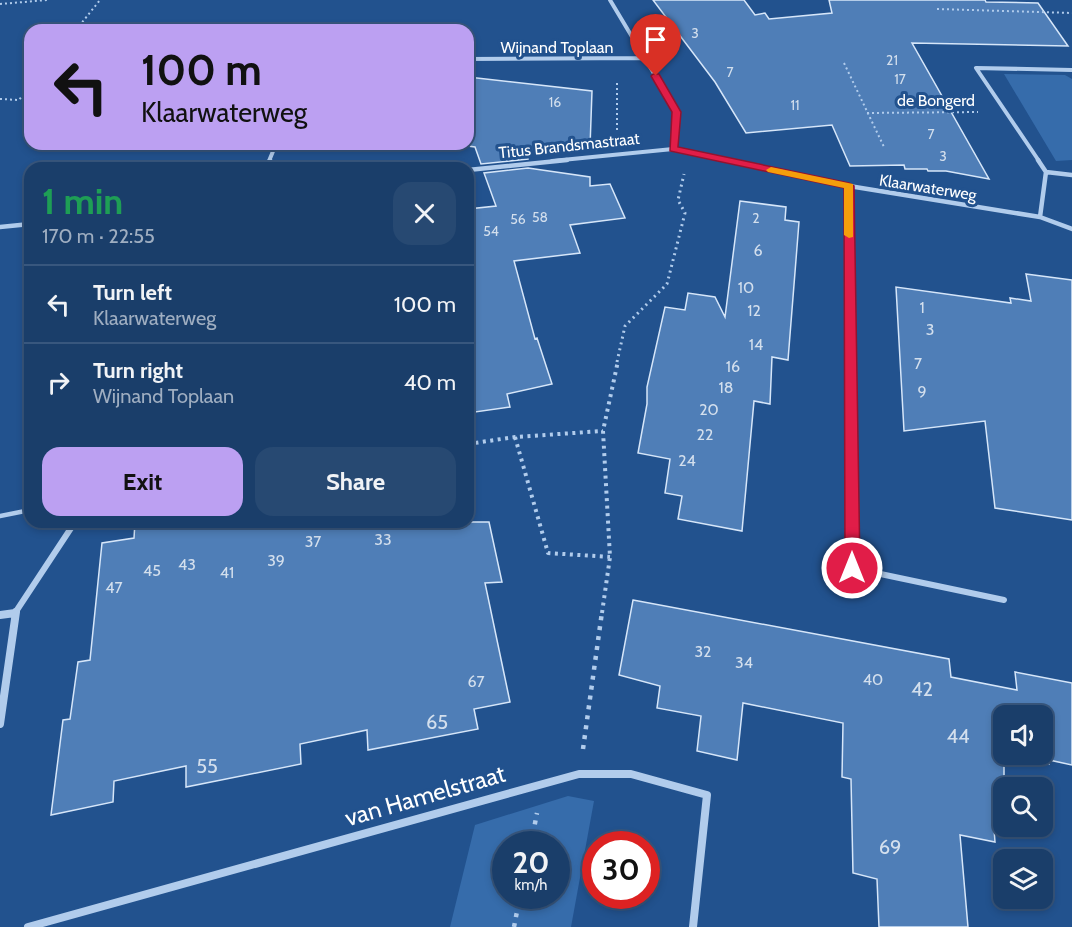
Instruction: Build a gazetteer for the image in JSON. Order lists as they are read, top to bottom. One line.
{"streets":{"street":["Wijnand Toplaan","de Bongerd","Titus Brandsmastraat","Klaarwaterweg","van Hamelstraat"]},"crossings":[["Wijnand Toplaan","Titus Brandsmastraat"],["Wijnand Toplaan","Klaarwaterweg"],["Titus Brandsmastraat","Klaarwaterweg"]],"house_numbers":["3","21","7","17","16","11","7","3","58","2","56","54","6","10","1","12","3","14","7","16","18","9","20","22","24","33","37","39","43","45","41","47","32","34","40","67","42","65","44","55","69"],"page":{"turn":["100 m","Klaarwaterweg"],"heading":["1 min","170 m · 22:55"],"list":[{"name":"Turn left","note":"Klaarwaterweg","value":"100 m"},{"name":"Turn right","note":"Wijnand Toplaan","value":"40 m"}],"buttons":["Exit","Share"],"speed":"20 km/h","limit":"30"}}
